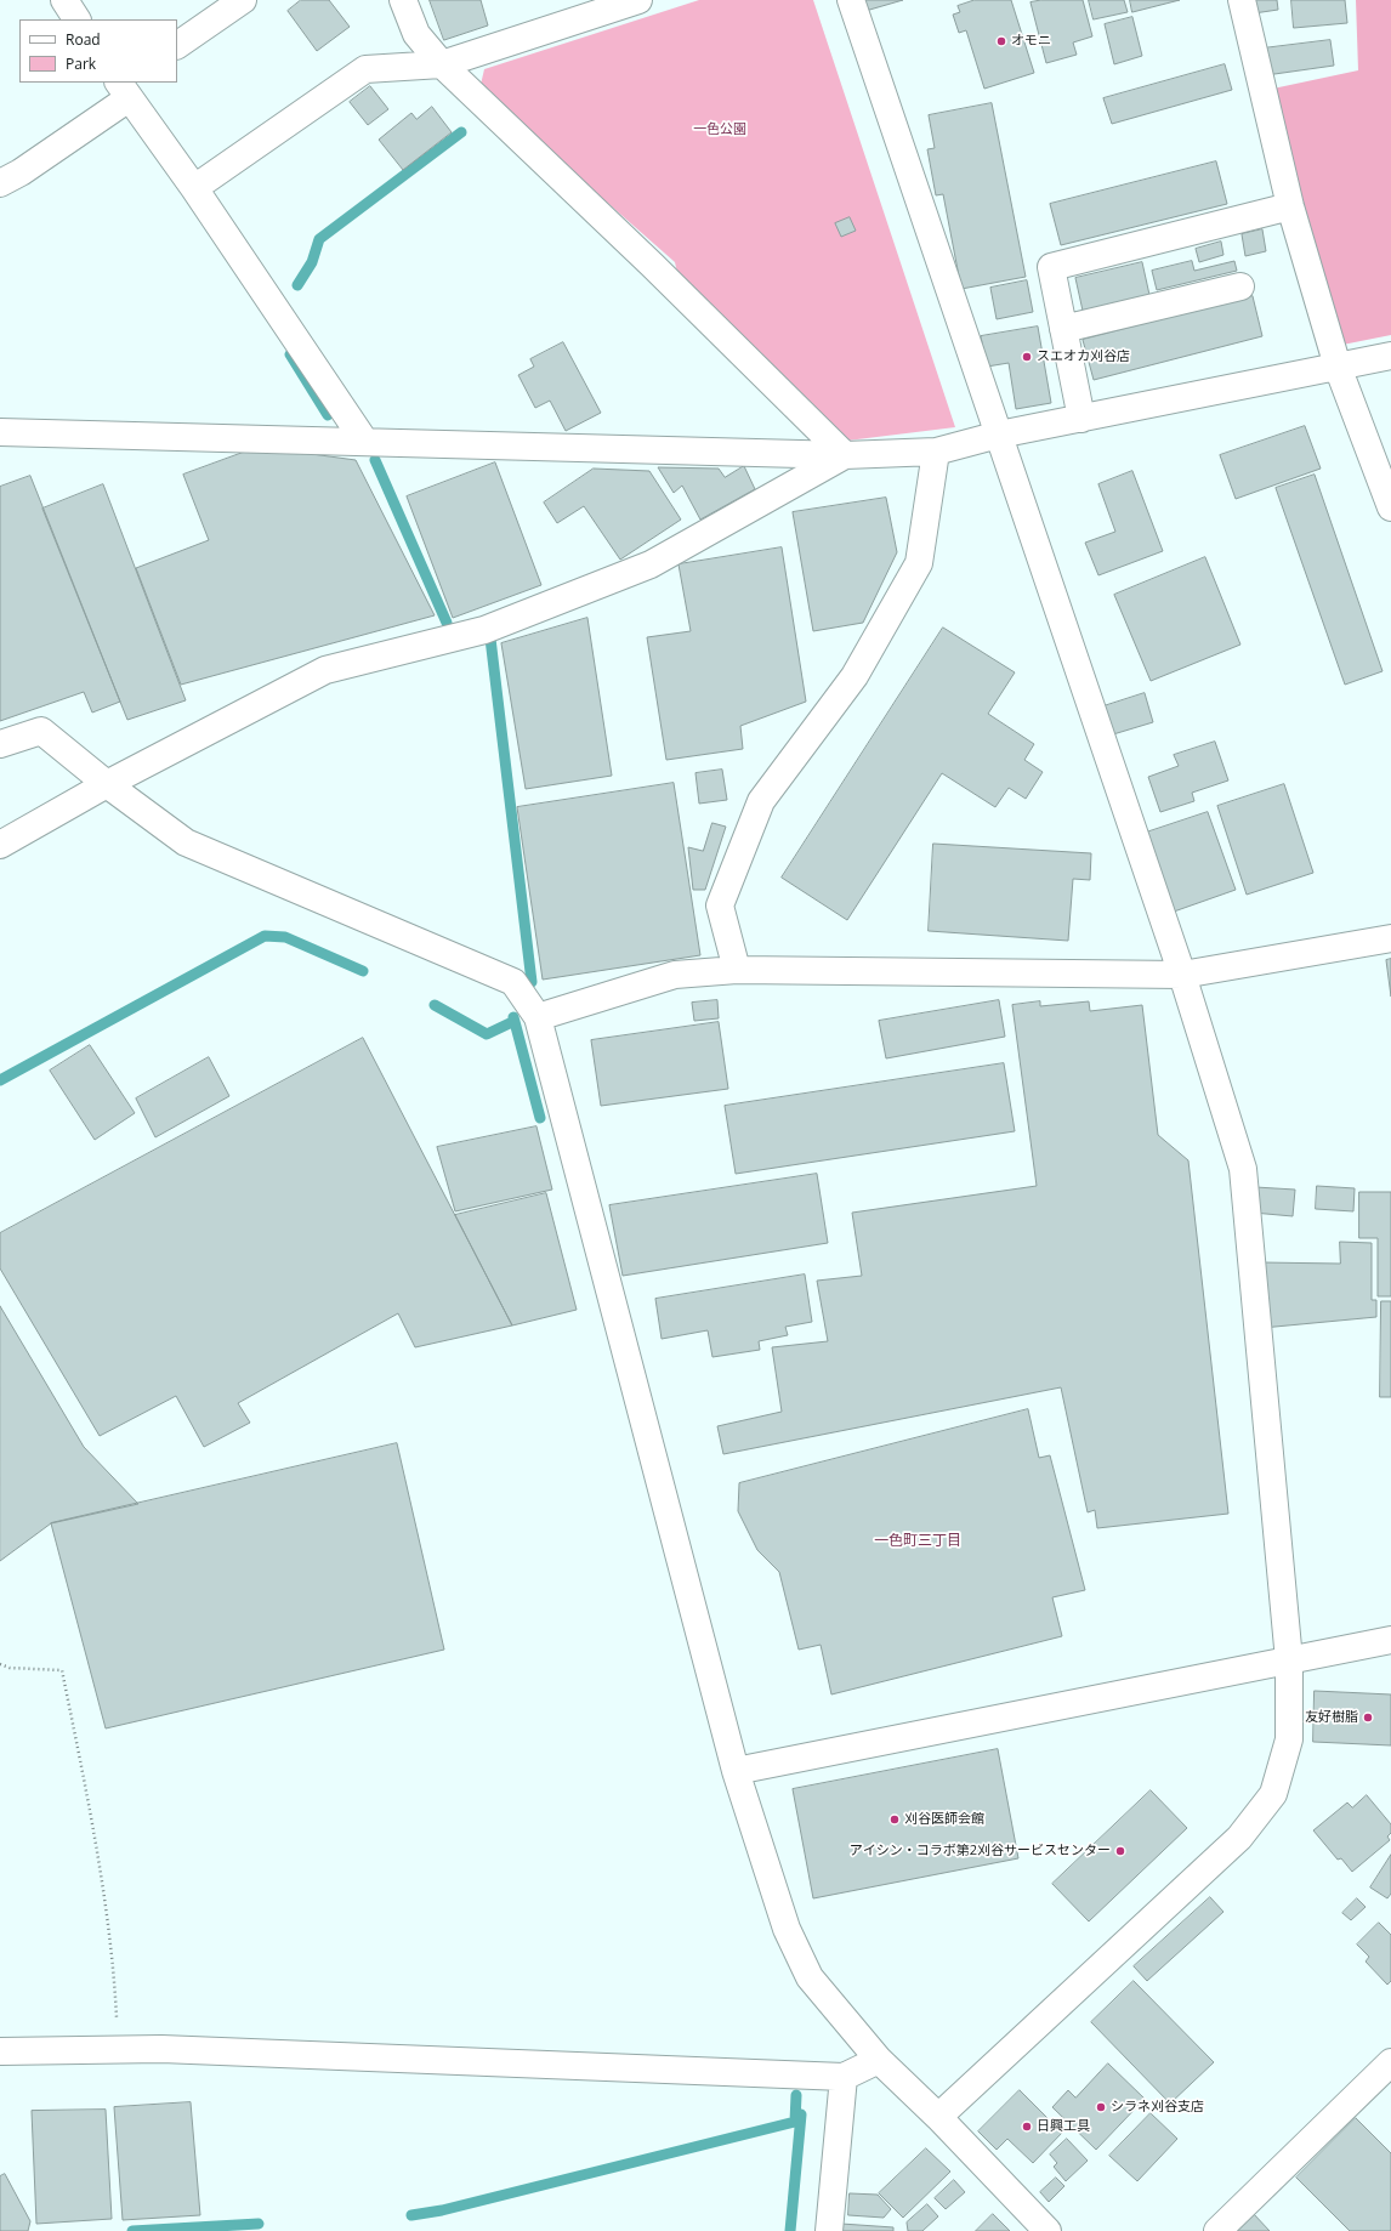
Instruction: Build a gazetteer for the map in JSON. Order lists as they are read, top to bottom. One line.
{"districts":["一色町三丁目"],"parks":["一色公園"],"places":["オモニ","スエオカ刈谷店","友好樹脂","刈谷医師会館","アイシン・コラボ第2刈谷サービスセンター","シラネ刈谷支店","日興工具"],"legend":["Road","Park"]}
